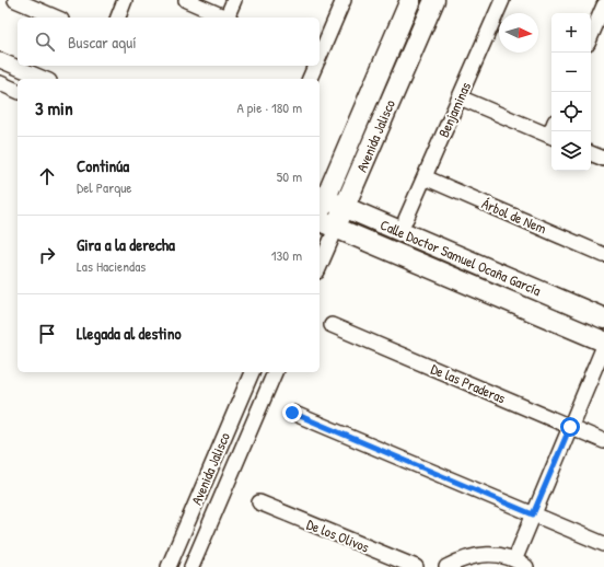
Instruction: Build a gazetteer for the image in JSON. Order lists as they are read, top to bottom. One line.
{"streets":{"street":["Benjaminas","Avenida Jalisco","Árbol de Nem","Calle Doctor Samuel Ocaña García","De las Praderas","De los Olivos"]},"crossings":[["Benjaminas","Árbol de Nem"],["Avenida Jalisco","Calle Doctor Samuel Ocaña García"]],"north":"right","page":{"map_buttons":["+","−"],"search":"Buscar aquí","heading":["3 min","A pie · 180 m"],"list":[["Continúa","Del Parque","50 m"],["Gira a la derecha","Las Haciendas","130 m"],"Llegada al destino"]}}
